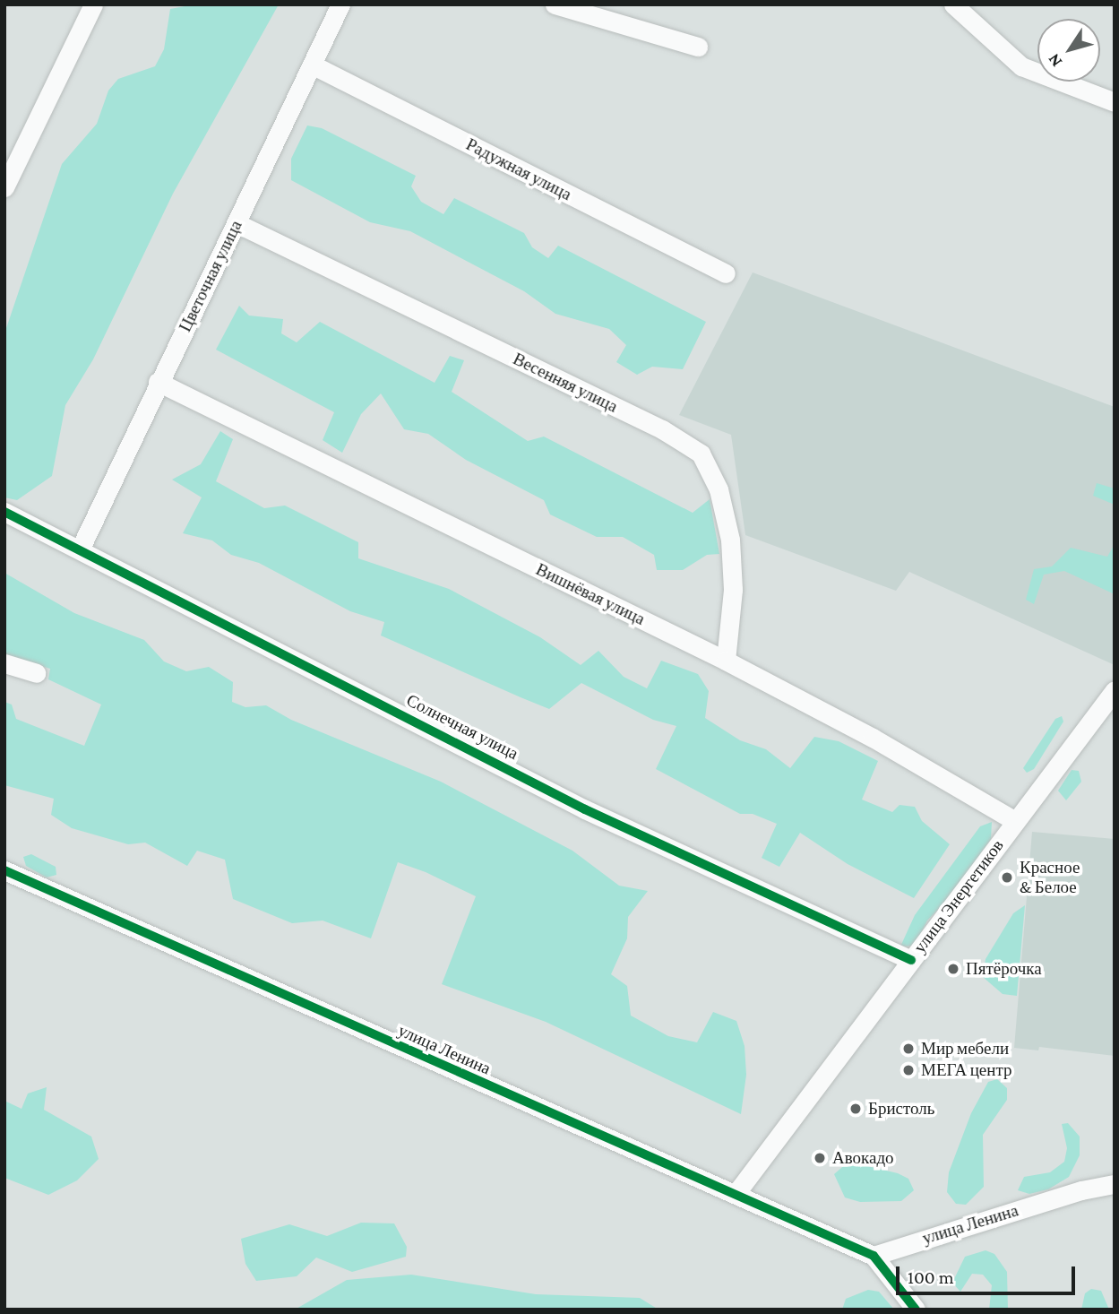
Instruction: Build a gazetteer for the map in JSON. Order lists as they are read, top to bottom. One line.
{"streets":{"street":["Радужная улица","Цветочная улица","Весенняя улица","Вишнёвая улица","Солнечная улица","улица Энергетиков","улица Ленина"]},"crossings":[["Радужная улица","Цветочная улица"],["Цветочная улица","Весенняя улица"],["Цветочная улица","Вишнёвая улица"],["Цветочная улица","Солнечная улица"],["Весенняя улица","Вишнёвая улица"],["Вишнёвая улица","улица Энергетиков"],["Солнечная улица","улица Энергетиков"],["улица Энергетиков","улица Ленина"]],"places":["Красное & Белое","Пятёрочка","Мир мебели","МЕГА центр","Бристоль","Авокадо"],"scale_bar":"100 m","north":"bottom left"}
